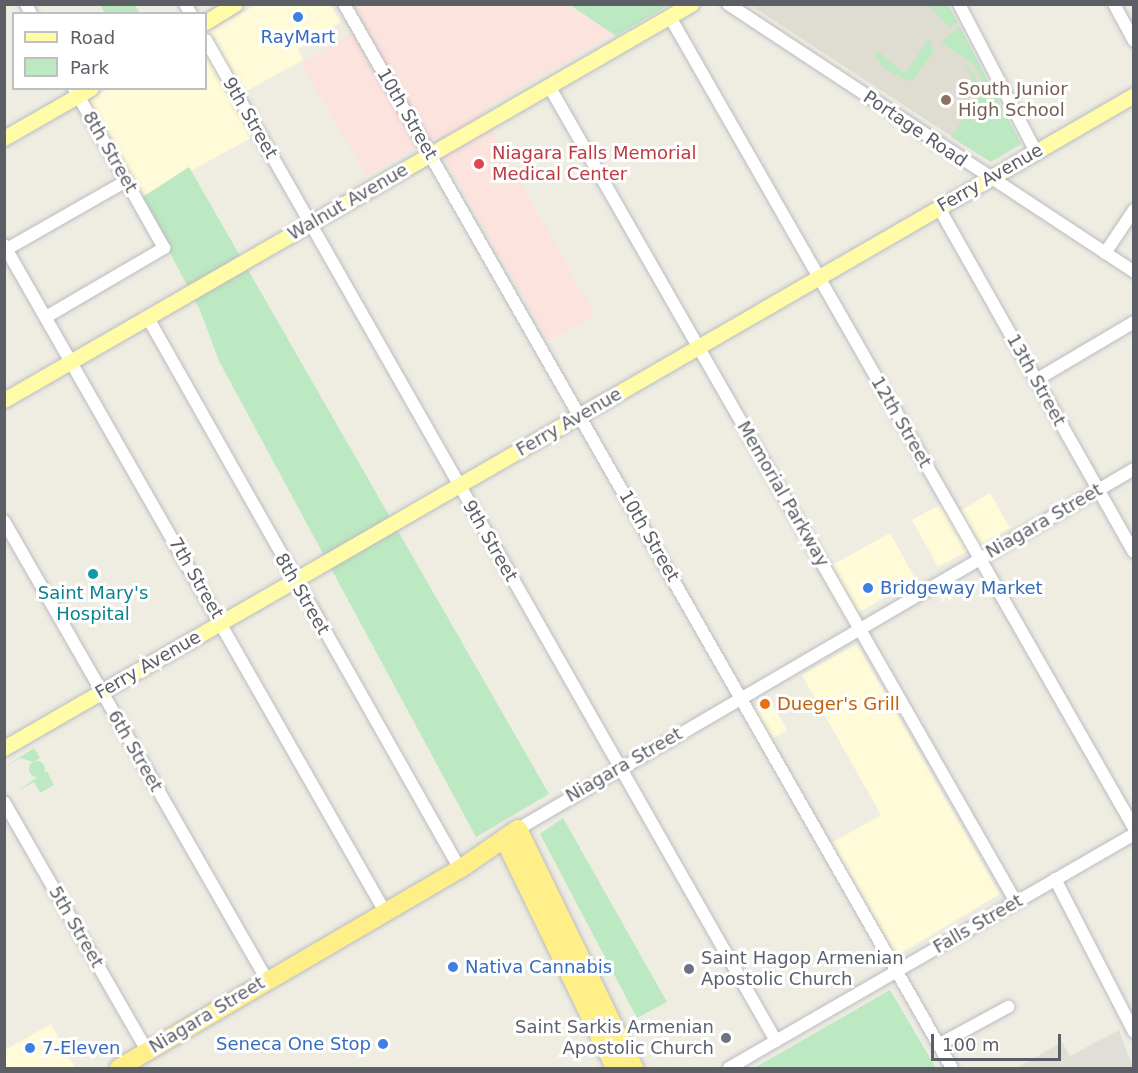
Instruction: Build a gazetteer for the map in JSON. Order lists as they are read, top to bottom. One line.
{"streets":{"highway":["Niagara Street"],"main road":["Ferry Avenue","Walnut Avenue"],"street":["10th Street","9th Street","Portage Road","8th Street","13th Street","12th Street","Memorial Parkway","7th Street","6th Street","Falls Street","5th Street"]},"crossings":[["10th Street","Ferry Avenue"],["10th Street","Walnut Avenue"],["10th Street","Niagara Street"],["10th Street","Falls Street"],["9th Street","Ferry Avenue"],["9th Street","Walnut Avenue"],["9th Street","Niagara Street"],["9th Street","Falls Street"],["Portage Road","Ferry Avenue"],["8th Street","Ferry Avenue"],["8th Street","Walnut Avenue"],["8th Street","Niagara Street"],["8th Street","7th Street"],["Ferry Avenue","13th Street"],["Ferry Avenue","12th Street"],["Ferry Avenue","Memorial Parkway"],["Ferry Avenue","7th Street"],["Ferry Avenue","6th Street"],["Walnut Avenue","12th Street"],["Walnut Avenue","Memorial Parkway"],["Walnut Avenue","7th Street"],["13th Street","Niagara Street"],["12th Street","Niagara Street"],["Memorial Parkway","Niagara Street"],["Memorial Parkway","Falls Street"],["Niagara Street","7th Street"],["Niagara Street","6th Street"],["Niagara Street","5th Street"]],"places":["RayMart","South Junior High School","Niagara Falls Memorial Medical Center","Saint Mary's Hospital","Bridgeway Market","Dueger's Grill","Nativa Cannabis","Saint Hagop Armenian Apostolic Church","Saint Sarkis Armenian Apostolic Church","Seneca One Stop","7-Eleven"],"legend":["Road","Park"],"scale_bar":"100 m"}
